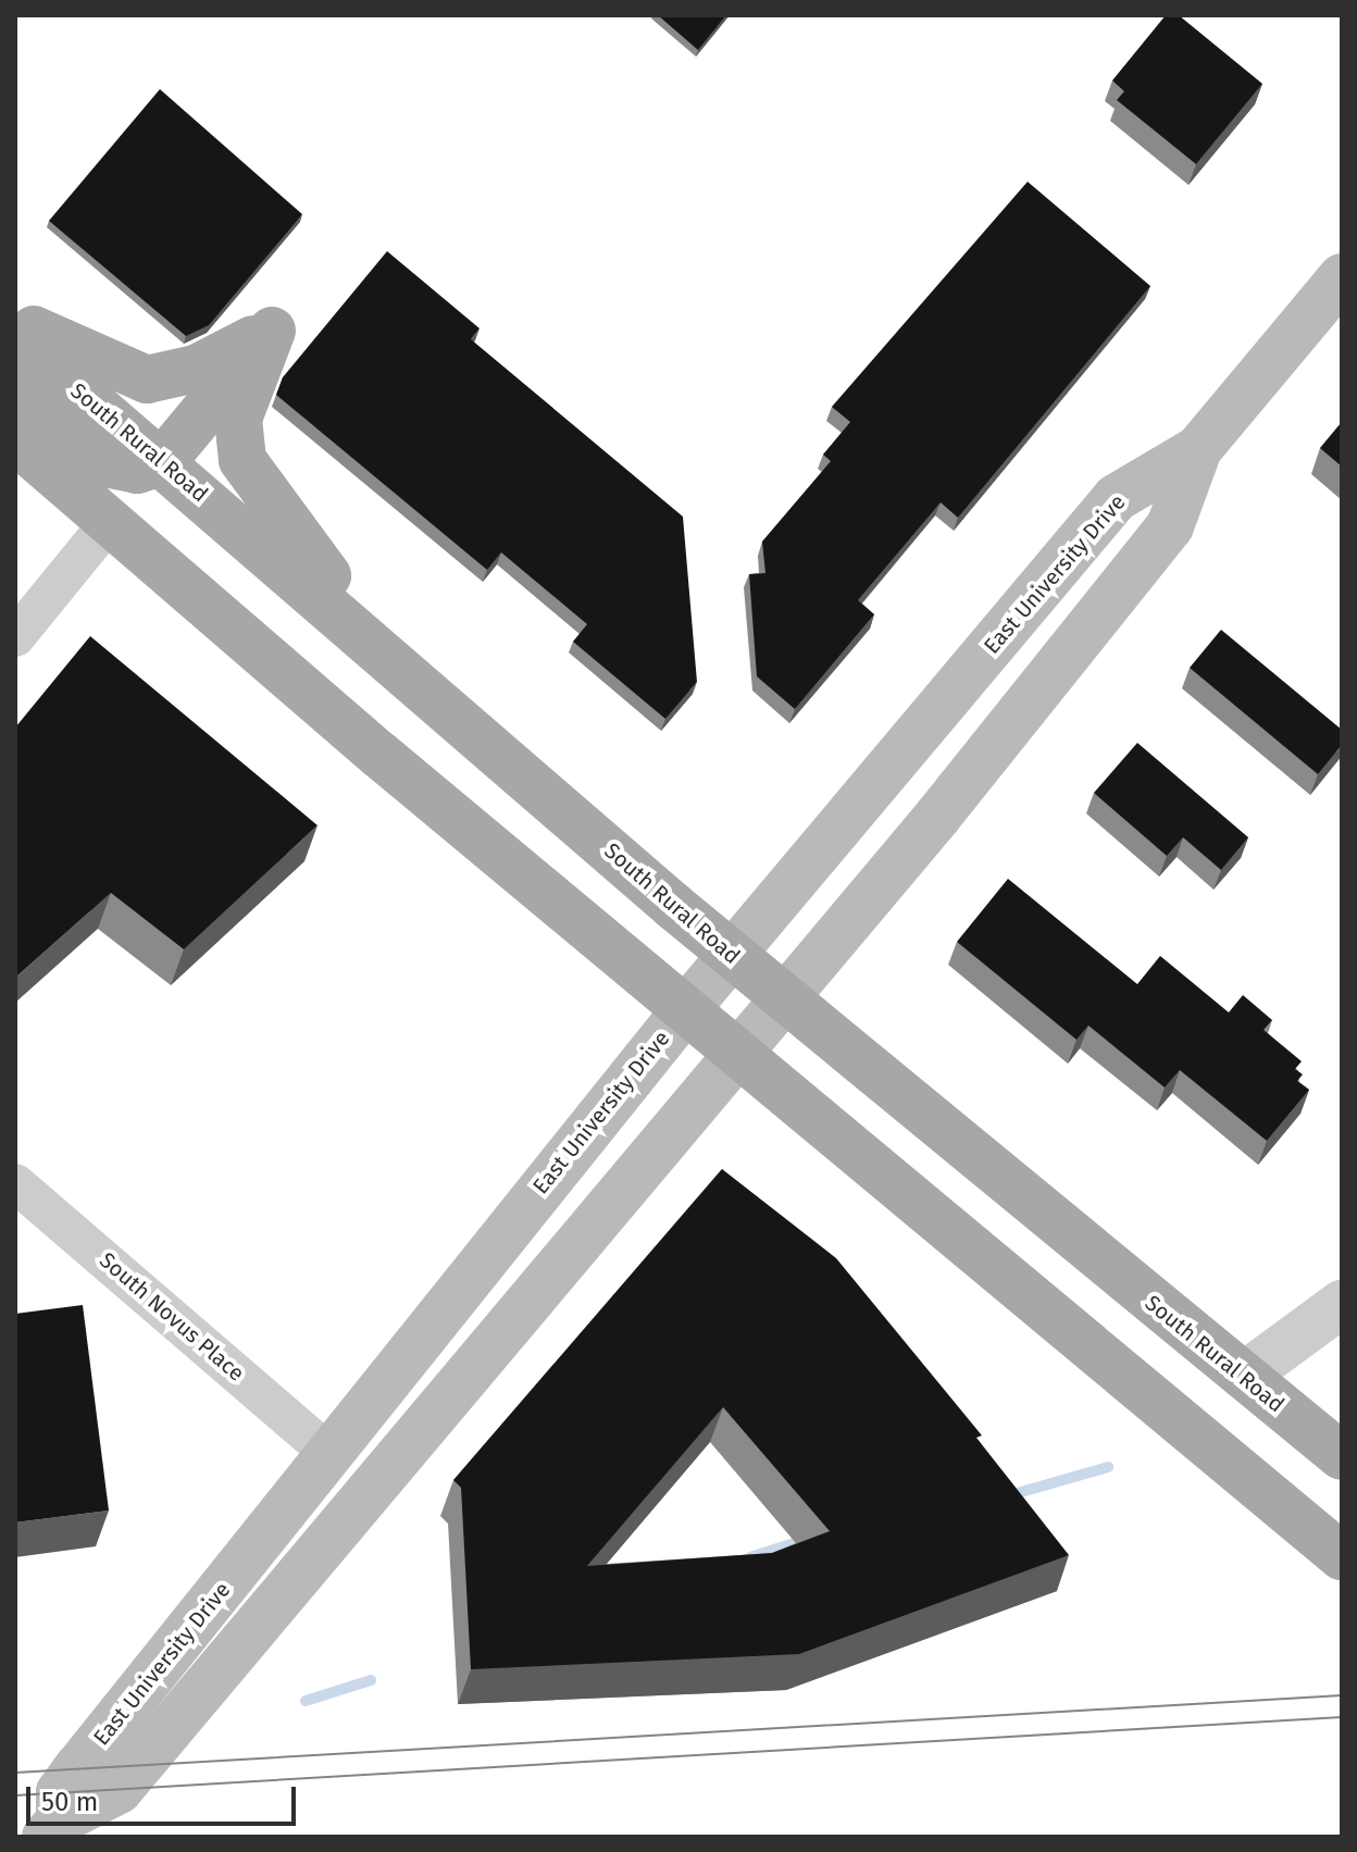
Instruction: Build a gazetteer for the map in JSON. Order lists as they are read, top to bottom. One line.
{"streets":{"main road":["South Rural Road","East University Drive"],"street":["South Novus Place"]},"crossings":[["South Rural Road","East University Drive"],["East University Drive","South Novus Place"]],"scale_bar":"50 m"}
